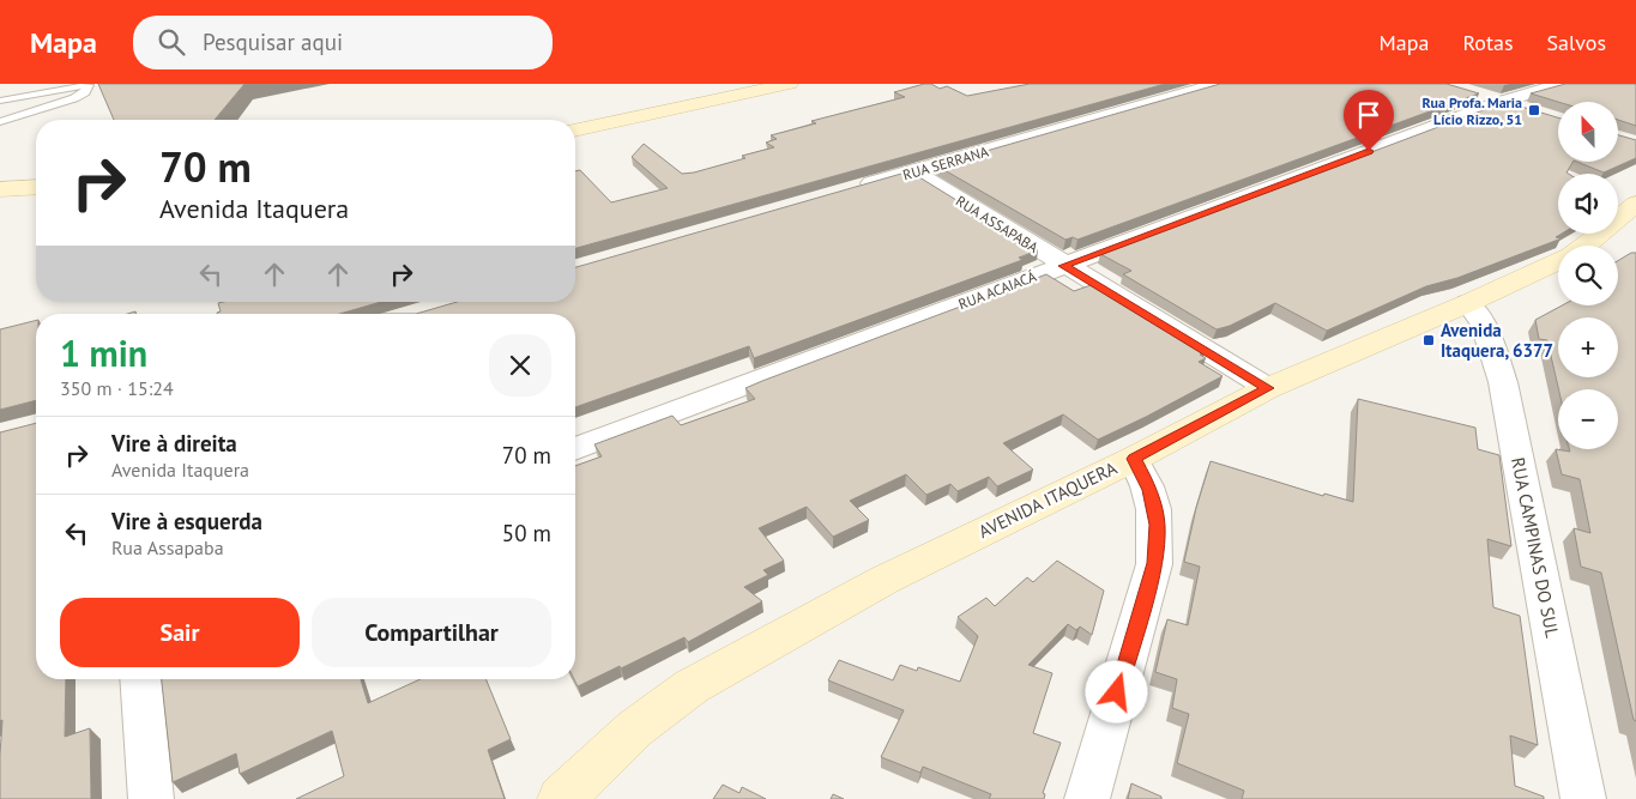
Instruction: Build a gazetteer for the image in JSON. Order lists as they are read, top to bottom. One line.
{"streets":{"street":["RUA SERRANA","RUA ASSAPABA","RUA ACAIACÁ","AVENIDA ITAQUERA","RUA CAMPINAS DO SUL"]},"crossings":[["RUA SERRANA","RUA ASSAPABA"],["RUA ASSAPABA","RUA ACAIACÁ"],["RUA ASSAPABA","AVENIDA ITAQUERA"],["AVENIDA ITAQUERA","RUA CAMPINAS DO SUL"]],"places":{"transit":["Rua Profa. Maria Lício Rizzo, 51","Avenida Itaquera, 6377"]},"north":"top","page":{"header":"Mapa","search":"Pesquisar aqui","nav":["Mapa","Rotas","Salvos"],"map_buttons":["+","−"],"turn":["70 m","Avenida Itaquera"],"heading":["1 min","350 m · 15:24"],"list":[{"name":"Vire à direita","note":"Avenida Itaquera","value":"70 m"},{"name":"Vire à esquerda","note":"Rua Assapaba","value":"50 m"}],"buttons":["Sair","Compartilhar"]}}
